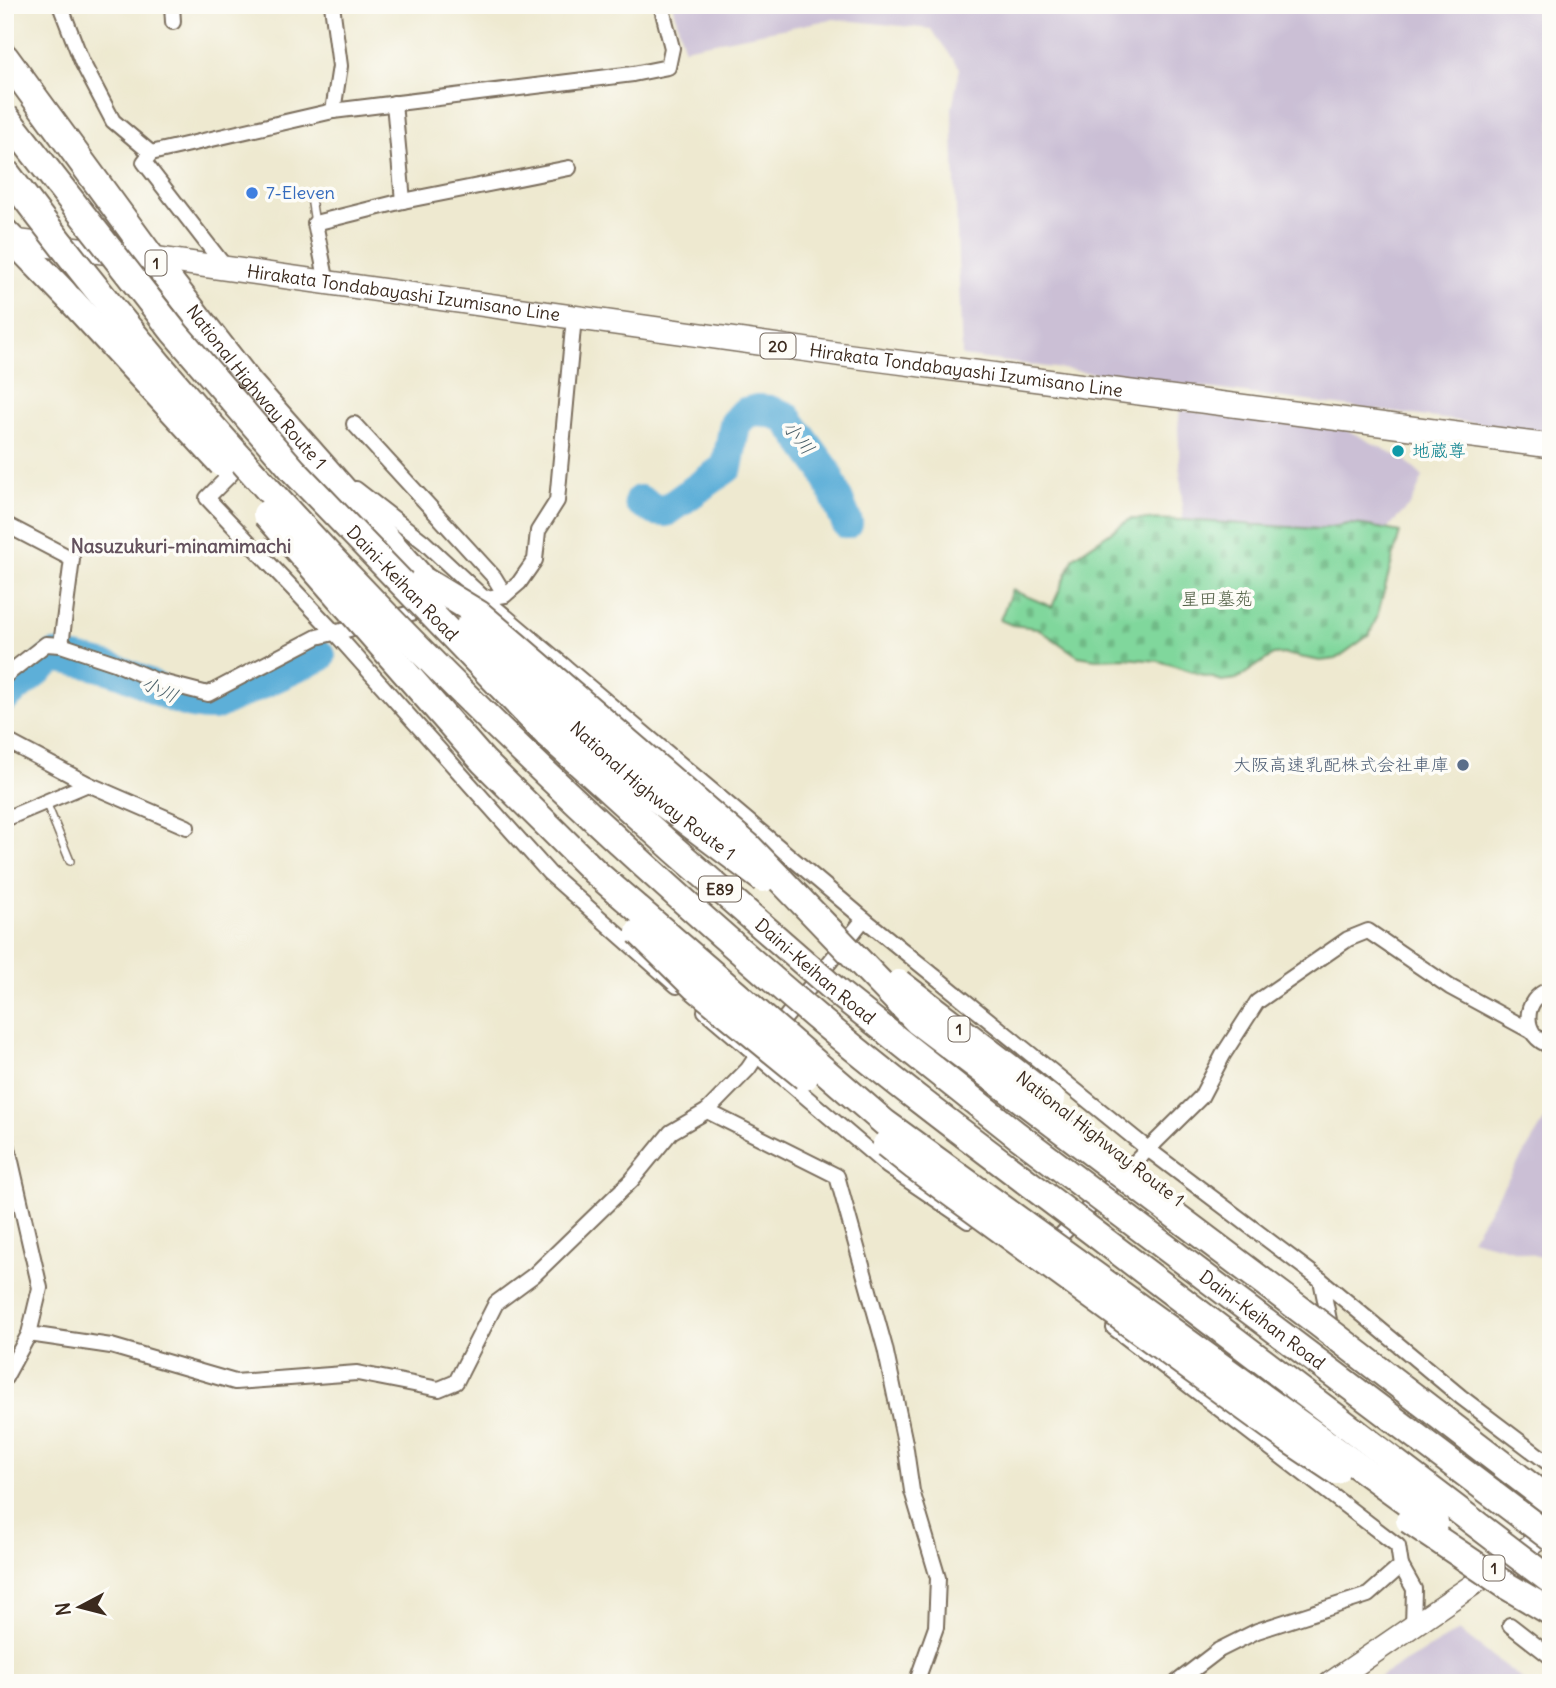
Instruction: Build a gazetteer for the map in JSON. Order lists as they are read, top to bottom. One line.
{"streets":{"highway":["1","National Highway Route 1","Daini-Keihan Road","E89"],"main road":["Hirakata Tondabayashi Izumisano Line","20"]},"crossings":[["1","Hirakata Tondabayashi Izumisano Line"],["Hirakata Tondabayashi Izumisano Line","National Highway Route 1"]],"districts":["Nasuzukuri-minamimachi"],"water":["小川"],"parks":["星田墓苑"],"places":["7-Eleven","地蔵尊","大阪高速乳配株式会社車庫"],"north":"left"}
